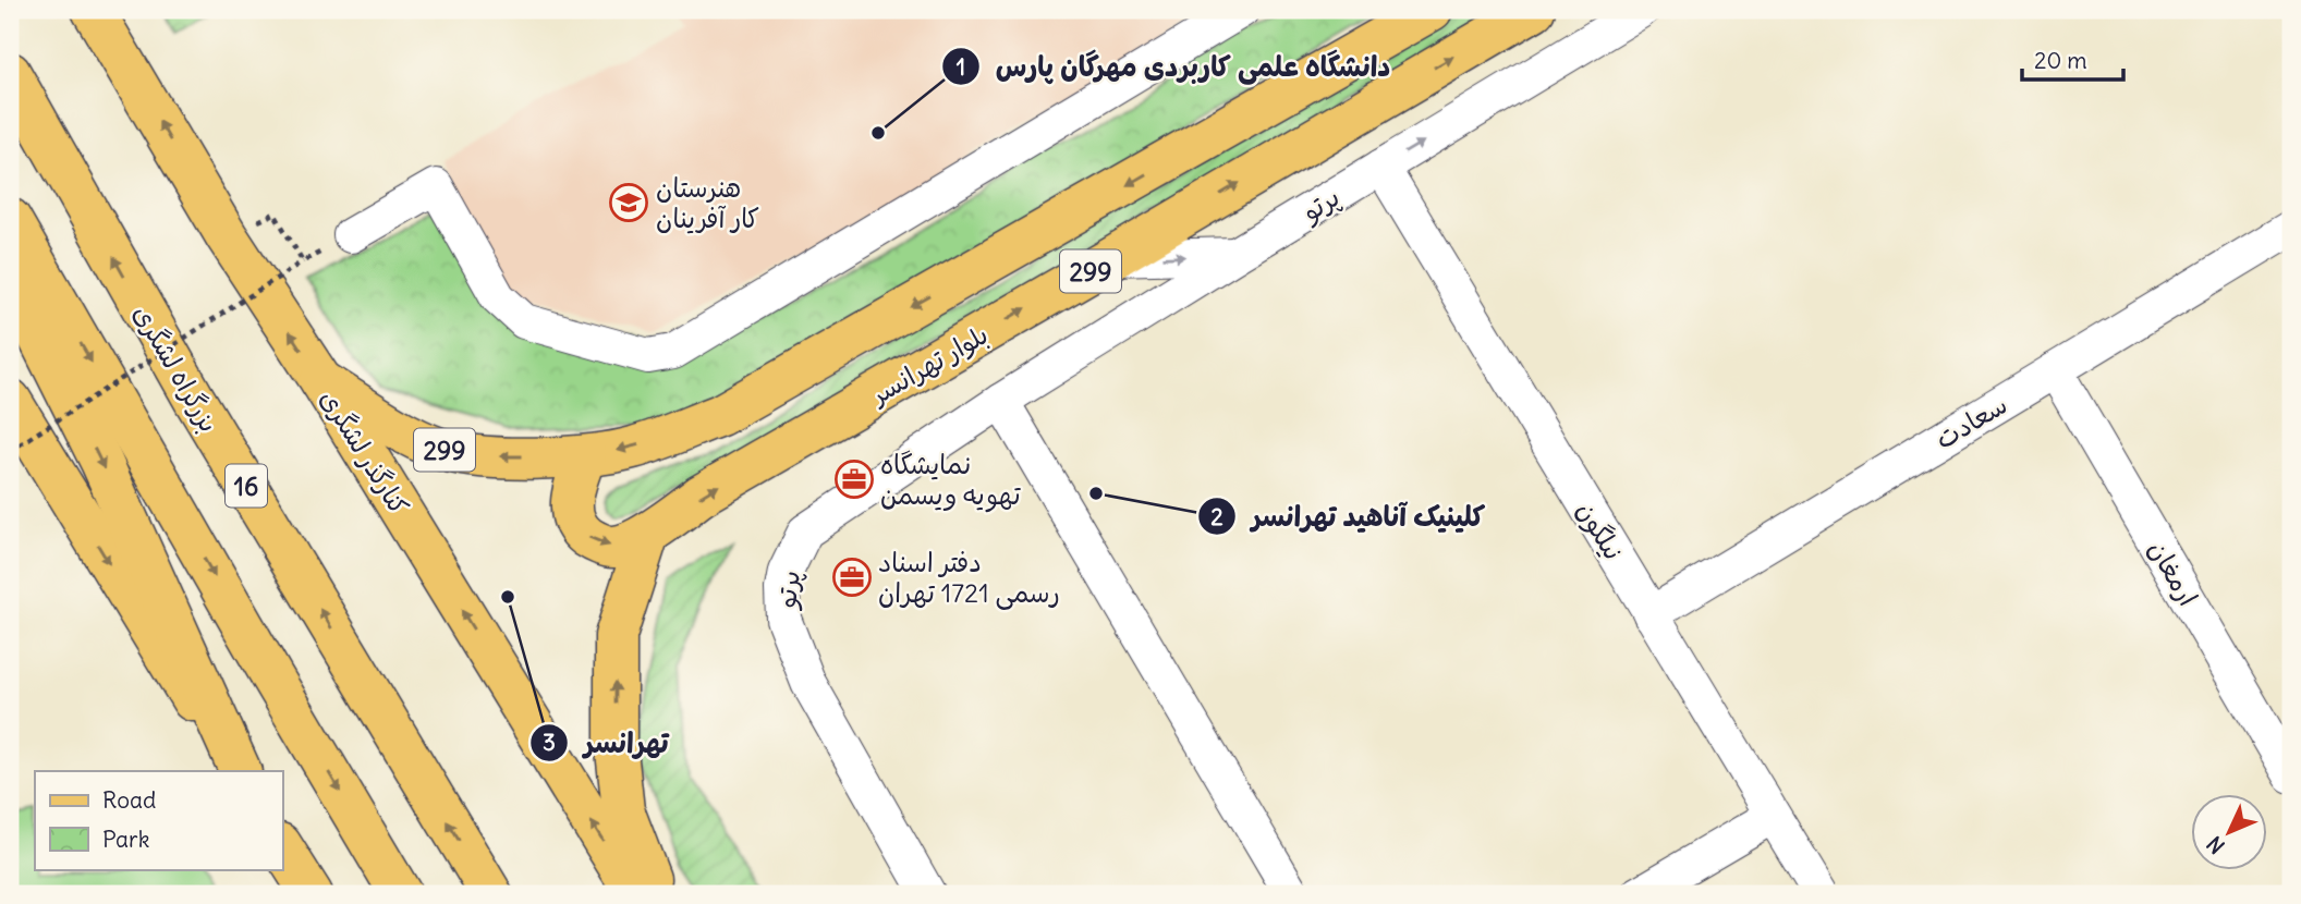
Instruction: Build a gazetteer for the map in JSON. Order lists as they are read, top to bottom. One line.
{"streets":{"main road":["299","بلوار تهرانسر","بزرگراه لشگری","کنارگذر لشگری","16"],"street":["پرتو","سعادت","نیلگون","ارمغان"]},"crossings":[["پرتو","نیلگون"],["299","بلوار تهرانسر"],["299","کنارگذر لشگری"],["سعادت","نیلگون"],["سعادت","ارمغان"]],"places":{"other":["دانشگاه علمی کاربردی مهرگان پارس","کلینیک آناهید تهرانسر","تهرانسر"],"school or university":["هنرستان کار آفرینان"],"office":["نمایشگاه تهویه ویسمن","دفتر اسناد رسمی 1721 تهران"]},"legend":["Road","Park"],"scale_bar":"20 m","north":"bottom left"}
